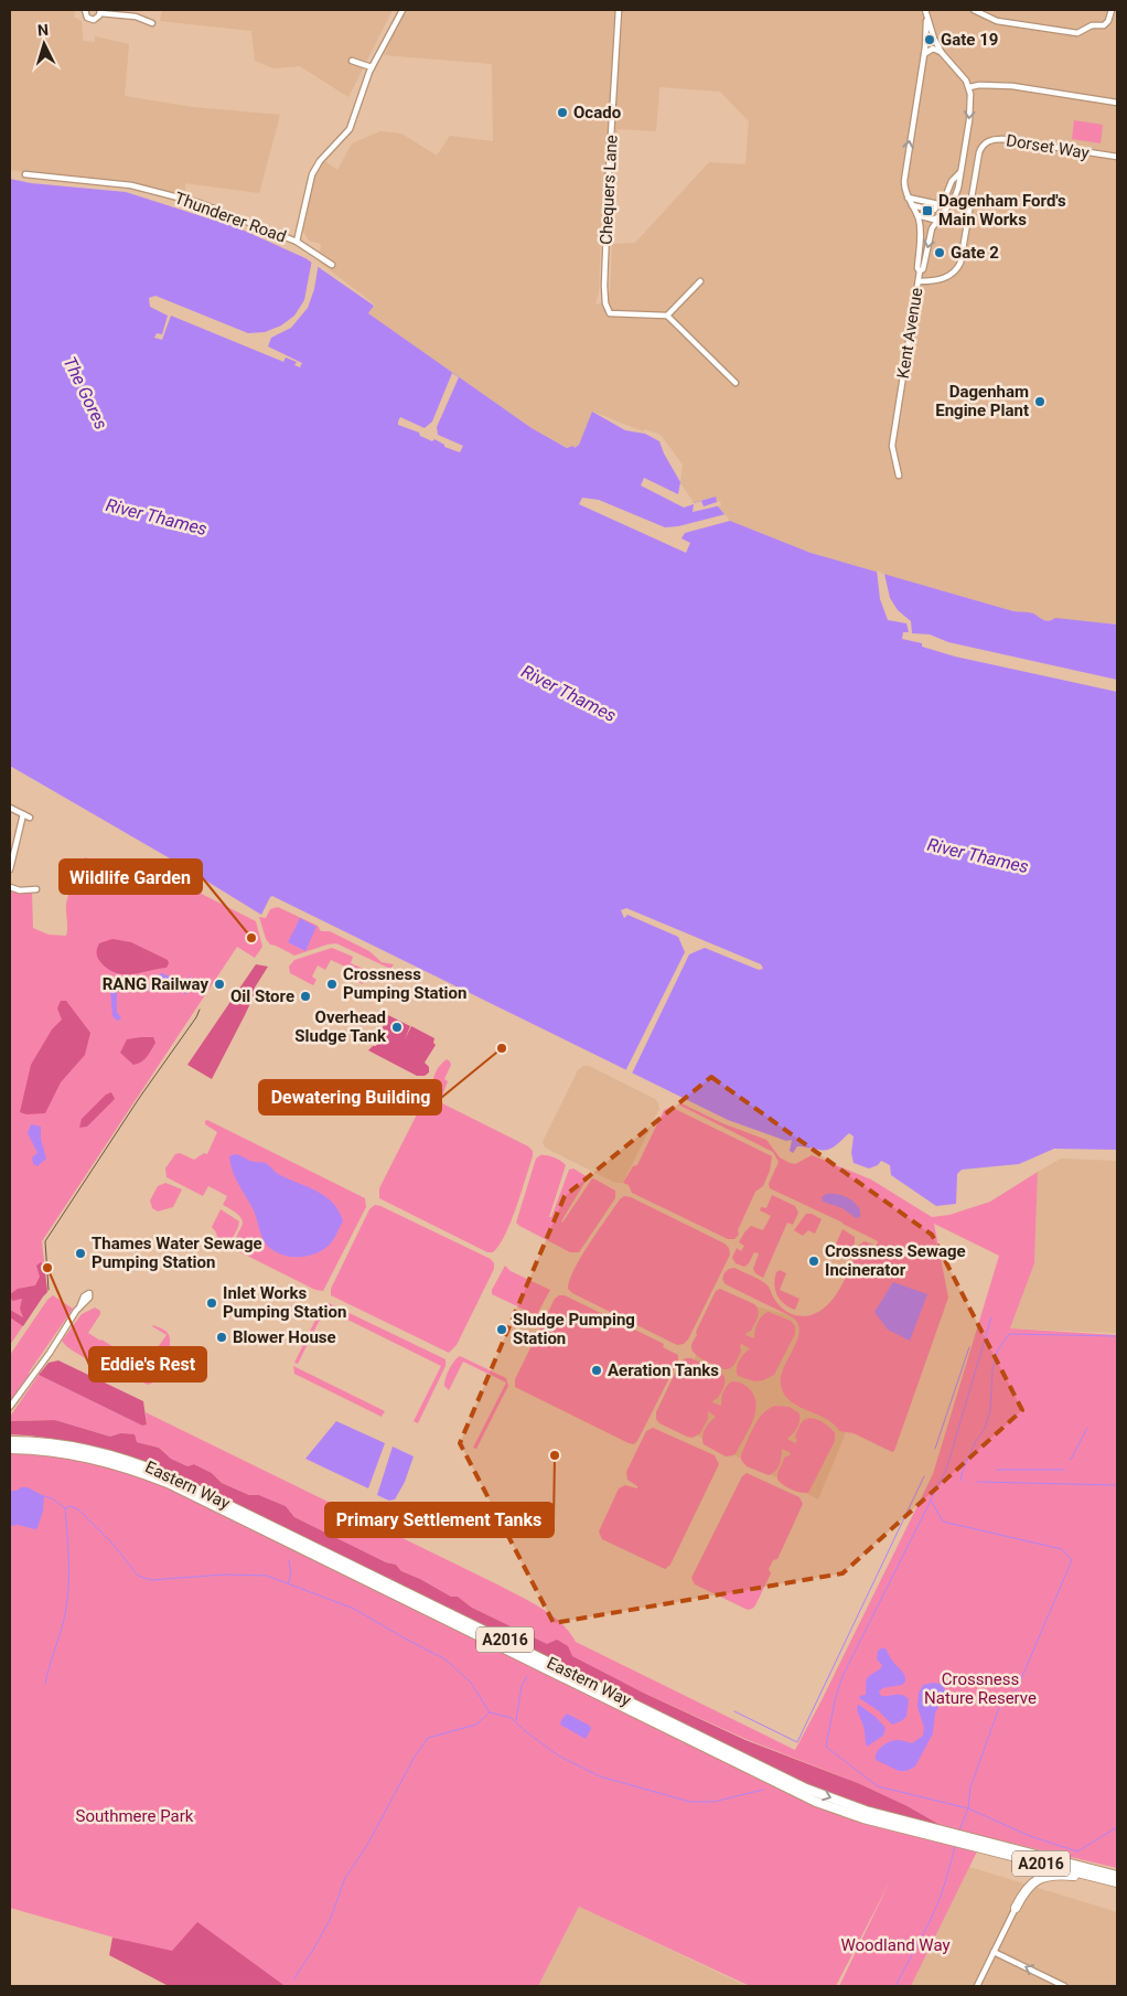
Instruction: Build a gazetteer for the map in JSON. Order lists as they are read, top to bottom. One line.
{"streets":{"main road":["Eastern Way","A2016"],"street":["Dorset Way","Chequers Lane","Thunderer Road","Kent Avenue"]},"crossings":[["Dorset Way","Kent Avenue"]],"water":["The Gores","River Thames"],"parks":["Crossness Nature Reserve","Southmere Park","Woodland Way"],"places":{"other":["Gate 19","Ocado","Gate 2","Dagenham Engine Plant","Wildlife Garden","RANG Railway","Crossness Pumping Station","Oil Store","Overhead Sludge Tank","Dewatering Building","Thames Water Sewage Pumping Station","Crossness Sewage Incinerator","Eddie's Rest","Inlet Works Pumping Station","Sludge Pumping Station","Blower House","Aeration Tanks","Primary Settlement Tanks"],"transit":["Dagenham Ford's Main Works"]},"north":"top"}
